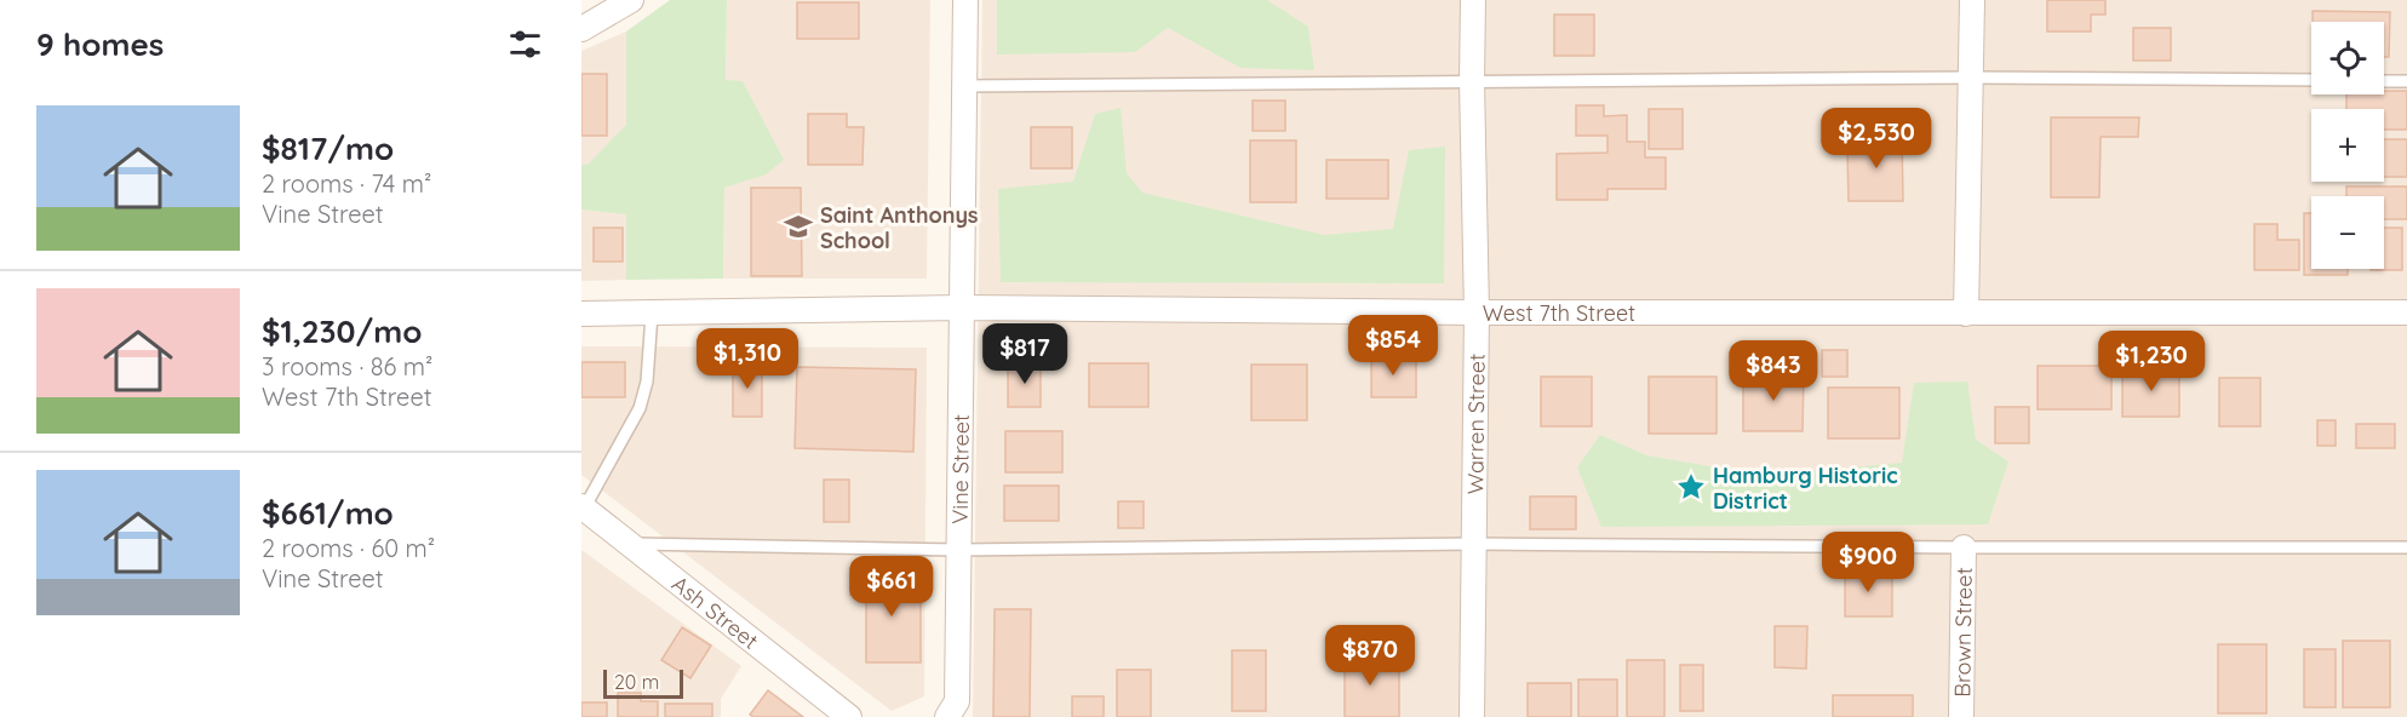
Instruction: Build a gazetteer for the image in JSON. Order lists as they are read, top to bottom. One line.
{"streets":{"street":["West 7th Street","Warren Street","Vine Street","Ash Street","Brown Street"]},"crossings":[["West 7th Street","Warren Street"],["West 7th Street","Vine Street"]],"places":{"school or university":["Saint Anthonys School"],"place":["Hamburg Historic District"]},"scale_bar":"20 m","page":{"heading":"9 homes","map_buttons":["+","−"],"list":[{"name":"$817/mo","note":"2 rooms · 74 m² · Vine Street"},{"name":"$1,230/mo","note":"3 rooms · 86 m² · West 7th Street"},{"name":"$661/mo","note":"2 rooms · 60 m² · Vine Street"}],"price":["$2,530","$854","$817","$1,310","$1,230","$843","$900","$661","$870"],"scale":"20 m"}}
